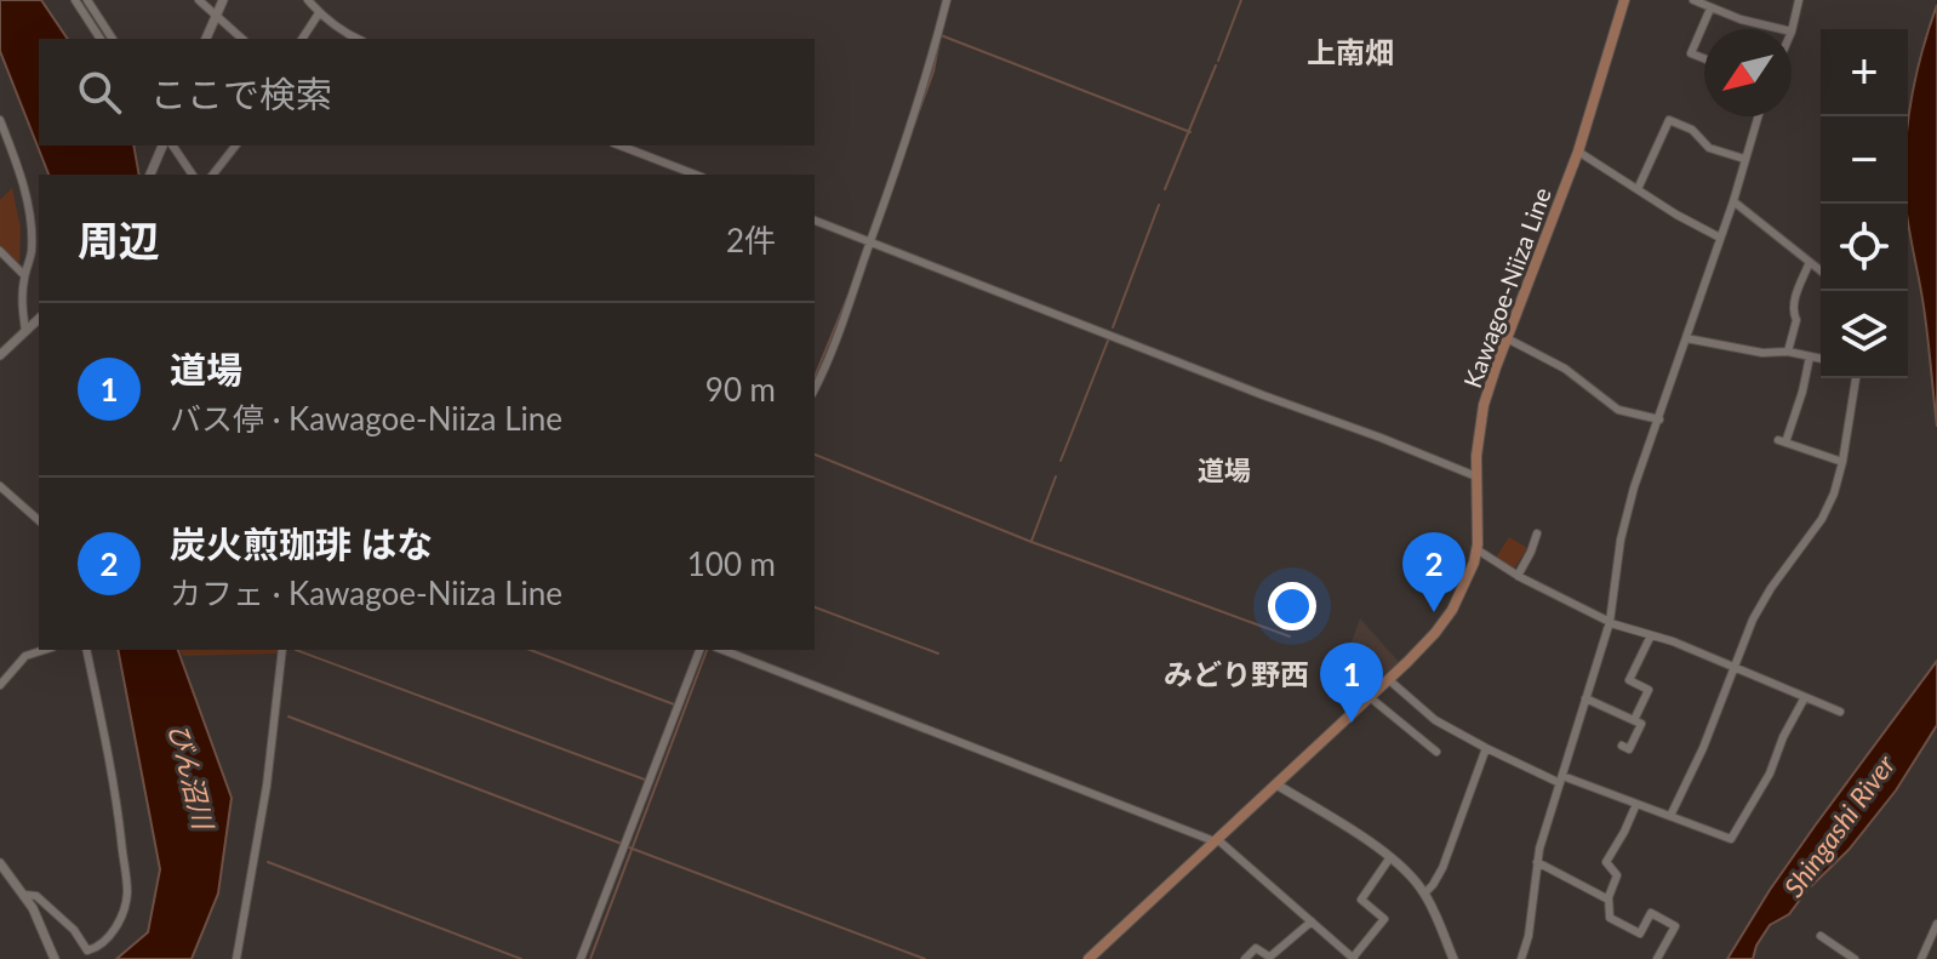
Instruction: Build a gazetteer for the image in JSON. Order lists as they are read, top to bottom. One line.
{"streets":{"main road":["Kawagoe-Niiza Line"]},"districts":["上南畑","道場","みどり野西"],"water":["びん沼川","Shingashi River"],"north":"bottom left","page":{"map_buttons":["+","−"],"search":"ここで検索","heading":["周辺","2件"],"list":[{"mark":"1","name":"道場","note":"バス停 · Kawagoe-Niiza Line","value":"90 m"},{"mark":"2","name":"炭火煎珈琲 はな","note":"カフェ · Kawagoe-Niiza Line","value":"100 m"}],"pins":["2","1"]}}
